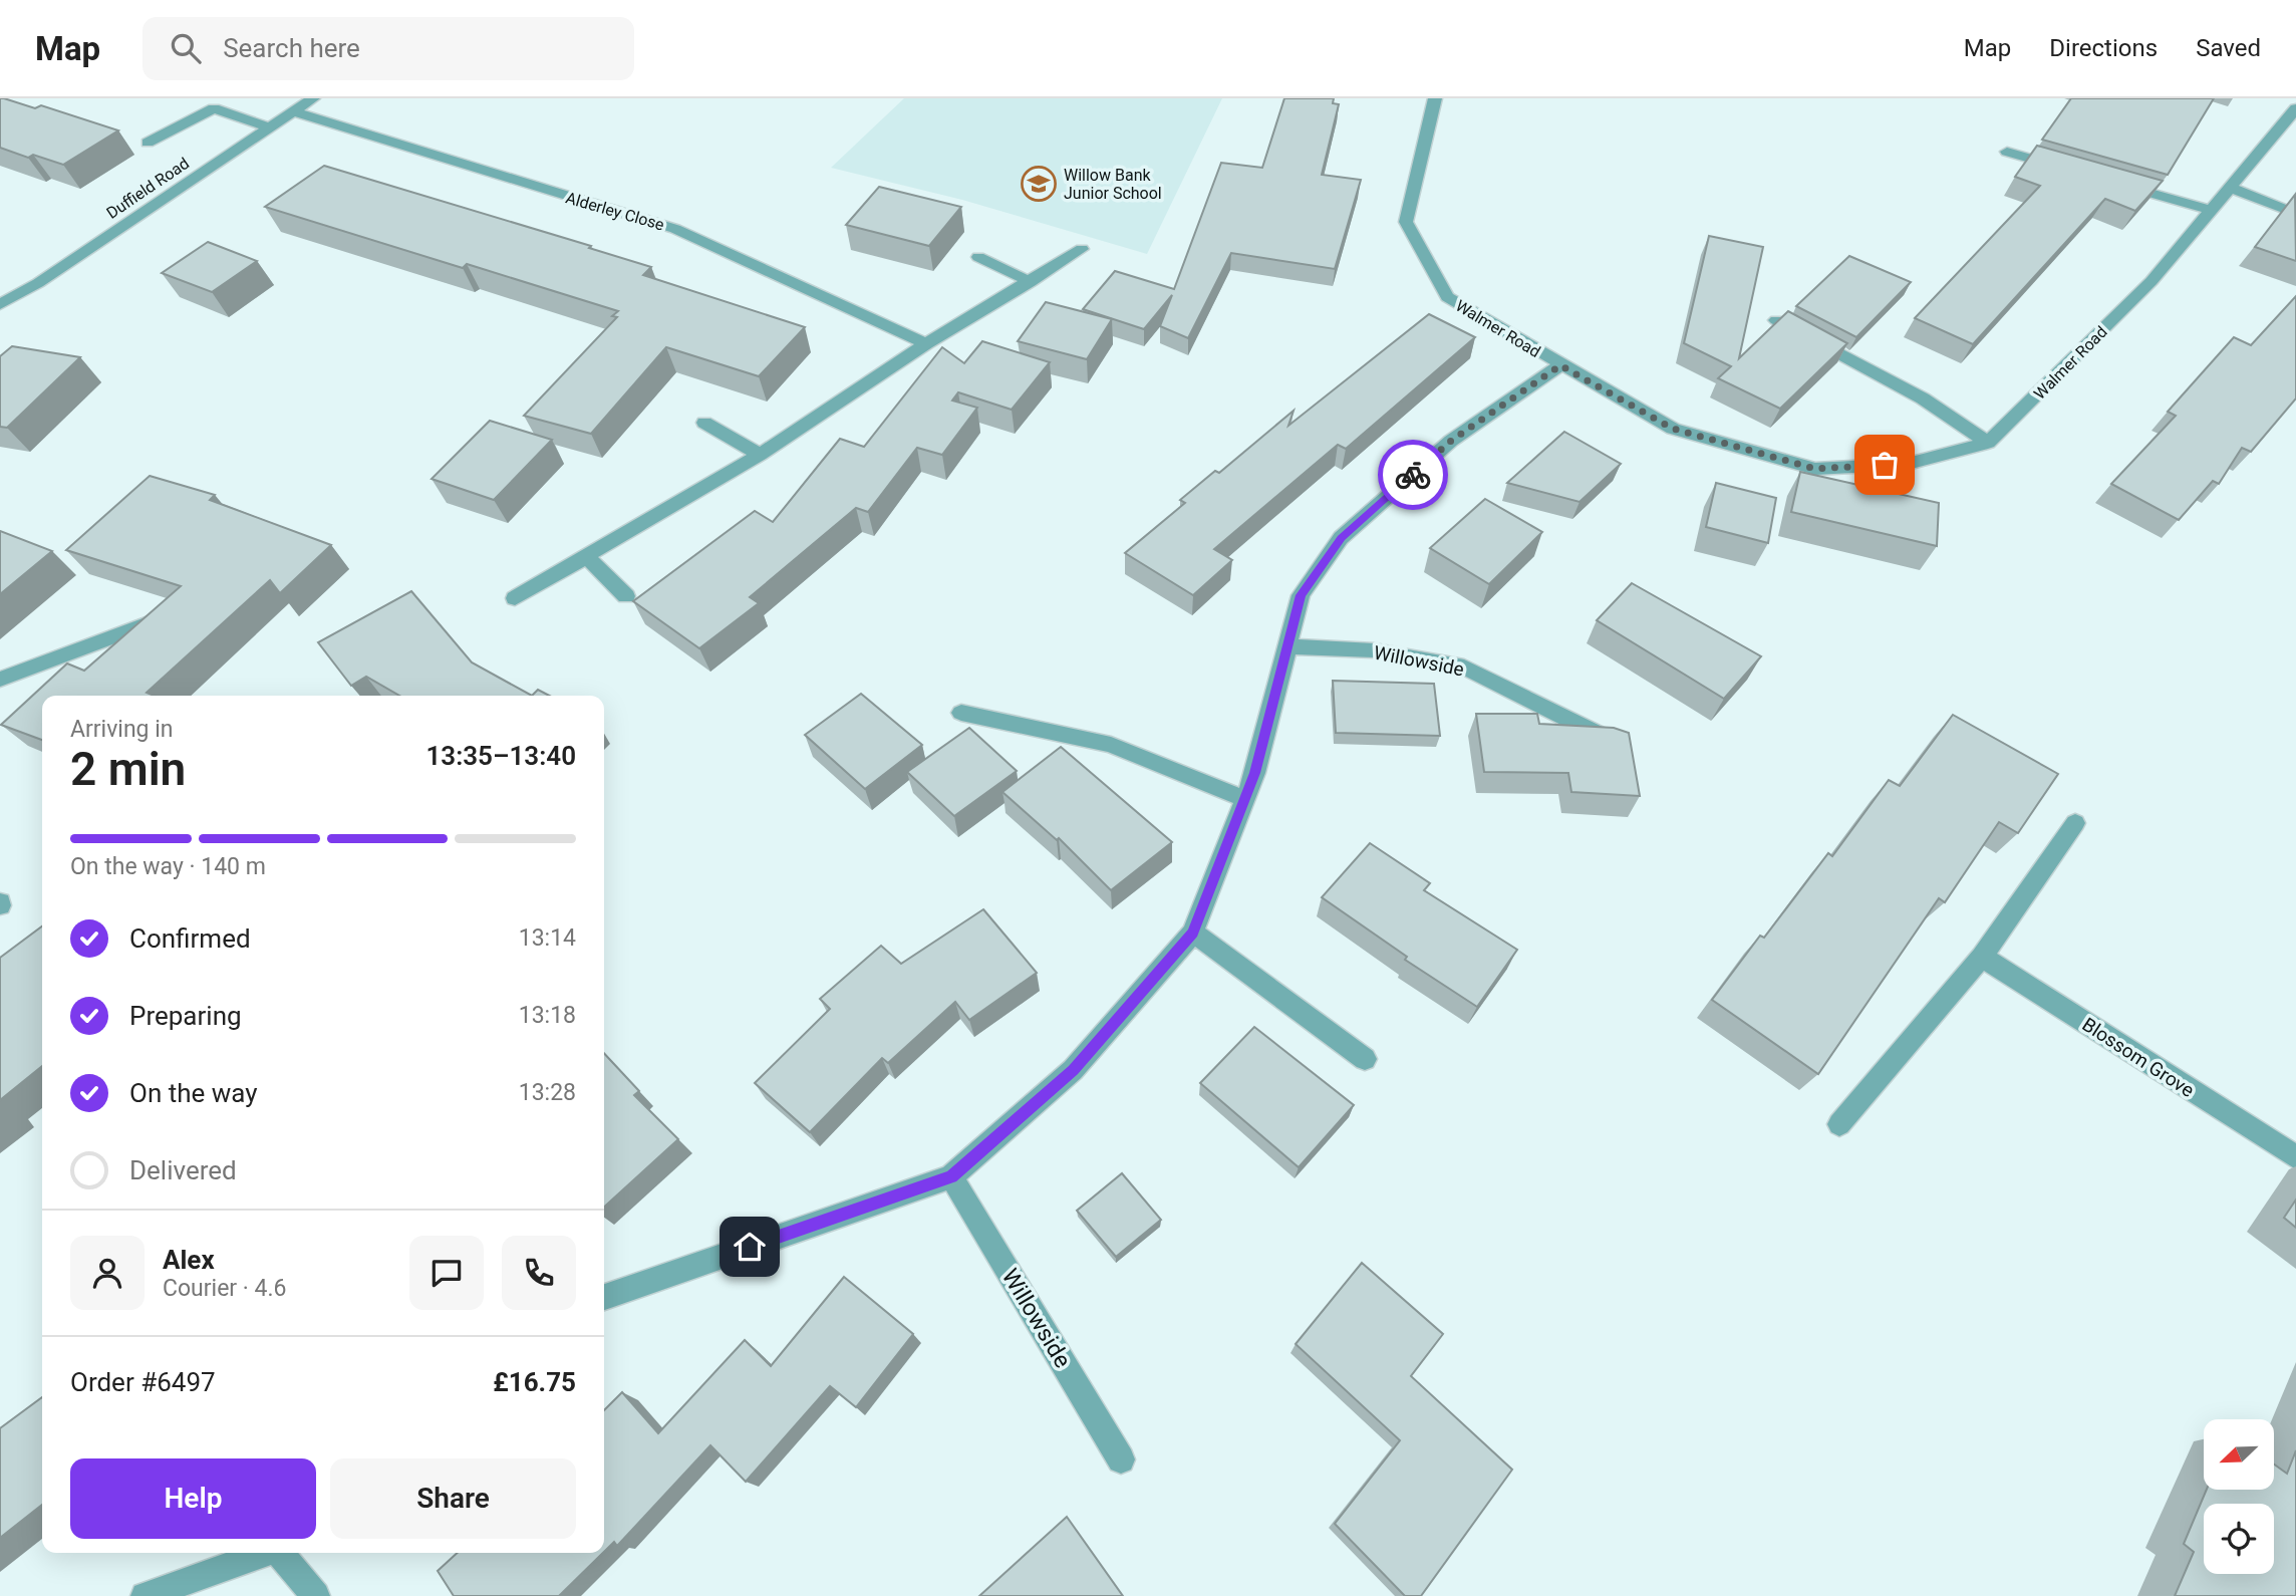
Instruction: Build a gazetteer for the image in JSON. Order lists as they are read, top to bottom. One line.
{"streets":{"street":["Duffield Road","Alderley Close","Walmer Road","Willowside","Blossom Grove"]},"crossings":[["Duffield Road","Alderley Close"]],"places":{"school or university":["Willow Bank Junior School"]},"north":"bottom left","page":{"header":"Map","search":"Search here","nav":["Map","Directions","Saved"],"heading":["2 min","Arriving in","13:35–13:40"],"panel":["Alex","Courier · 4.6","Order #6497","£16.75"],"bar":"On the way · 140 m","list":[["Confirmed","13:14"],["Preparing","13:18"],["On the way","13:28"],"Delivered"],"buttons":["Help","Share"]}}
